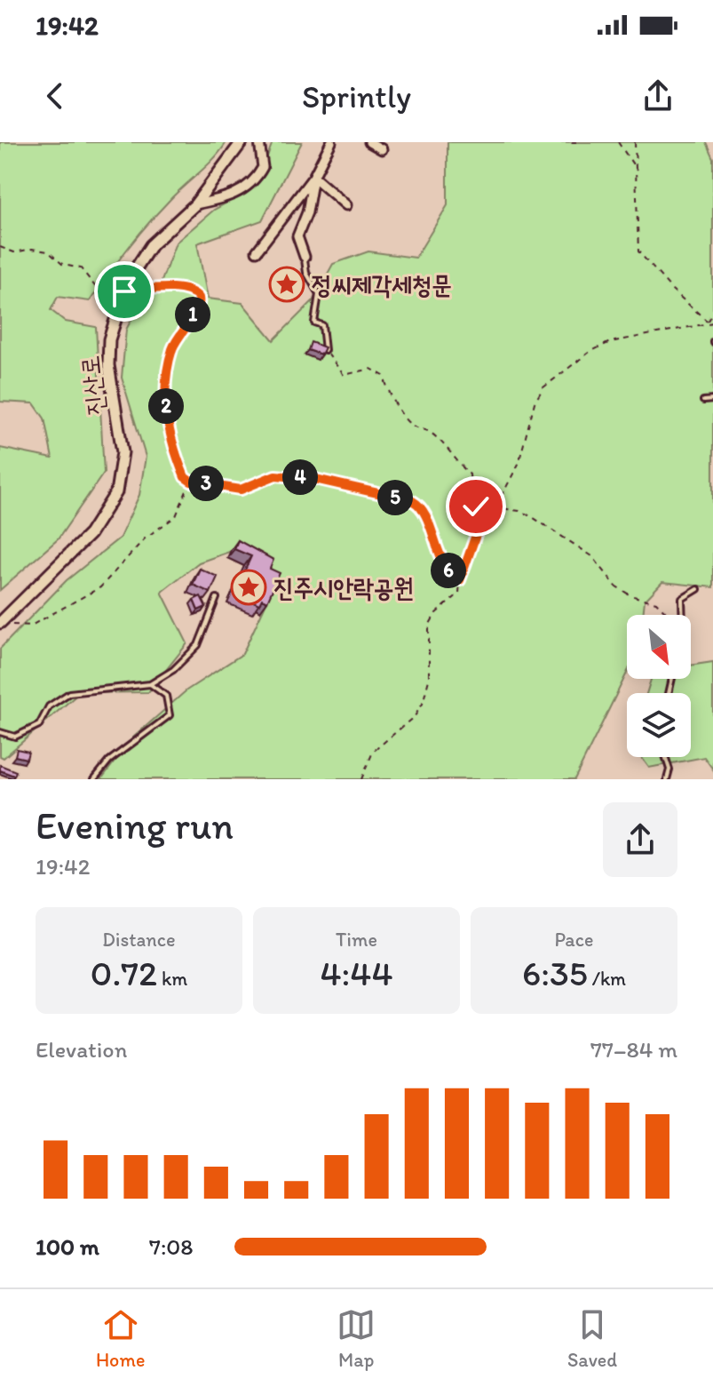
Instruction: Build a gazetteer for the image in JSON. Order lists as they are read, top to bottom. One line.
{"streets":{"street":["진산로"]},"places":{"place":["정씨제각세청문","진주시안락공원"]},"north":"bottom right","page":{"status":"19:42","header":"Sprintly","pins":["1","2","4","3","5","6"],"heading":["Evening run","19:42"],"stats":[["Distance","0.72 km"],["Time","4:44"],["Pace","6:35 /km"]],"chart":["Elevation","77–84 m"],"list":[{"name":"100 m","note":"7:08"}],"tabs":["Home","Map","Saved"]}}
